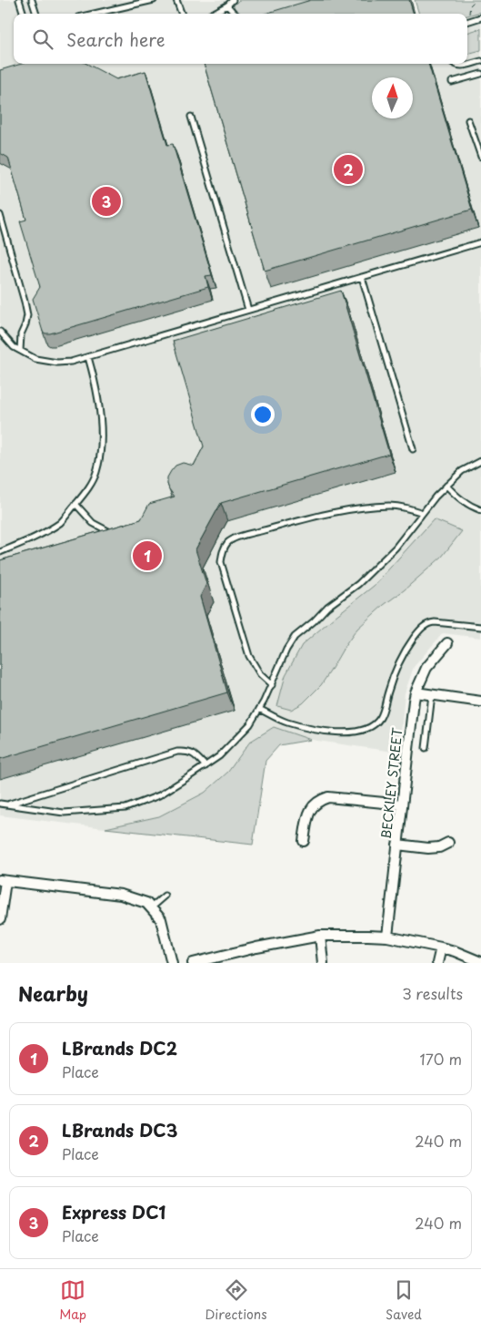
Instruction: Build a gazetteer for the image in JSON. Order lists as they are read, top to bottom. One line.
{"streets":{"street":["BECKLEY STREET"]},"north":"top","page":{"search":"Search here","pins":["2","3","1"],"heading":["Nearby","3 results"],"list":[{"mark":"1","name":"LBrands DC2","note":"Place","value":"170 m"},{"mark":"2","name":"LBrands DC3","note":"Place","value":"240 m"},{"mark":"3","name":"Express DC1","note":"Place","value":"240 m"}],"nav":["Map","Directions","Saved"]}}
